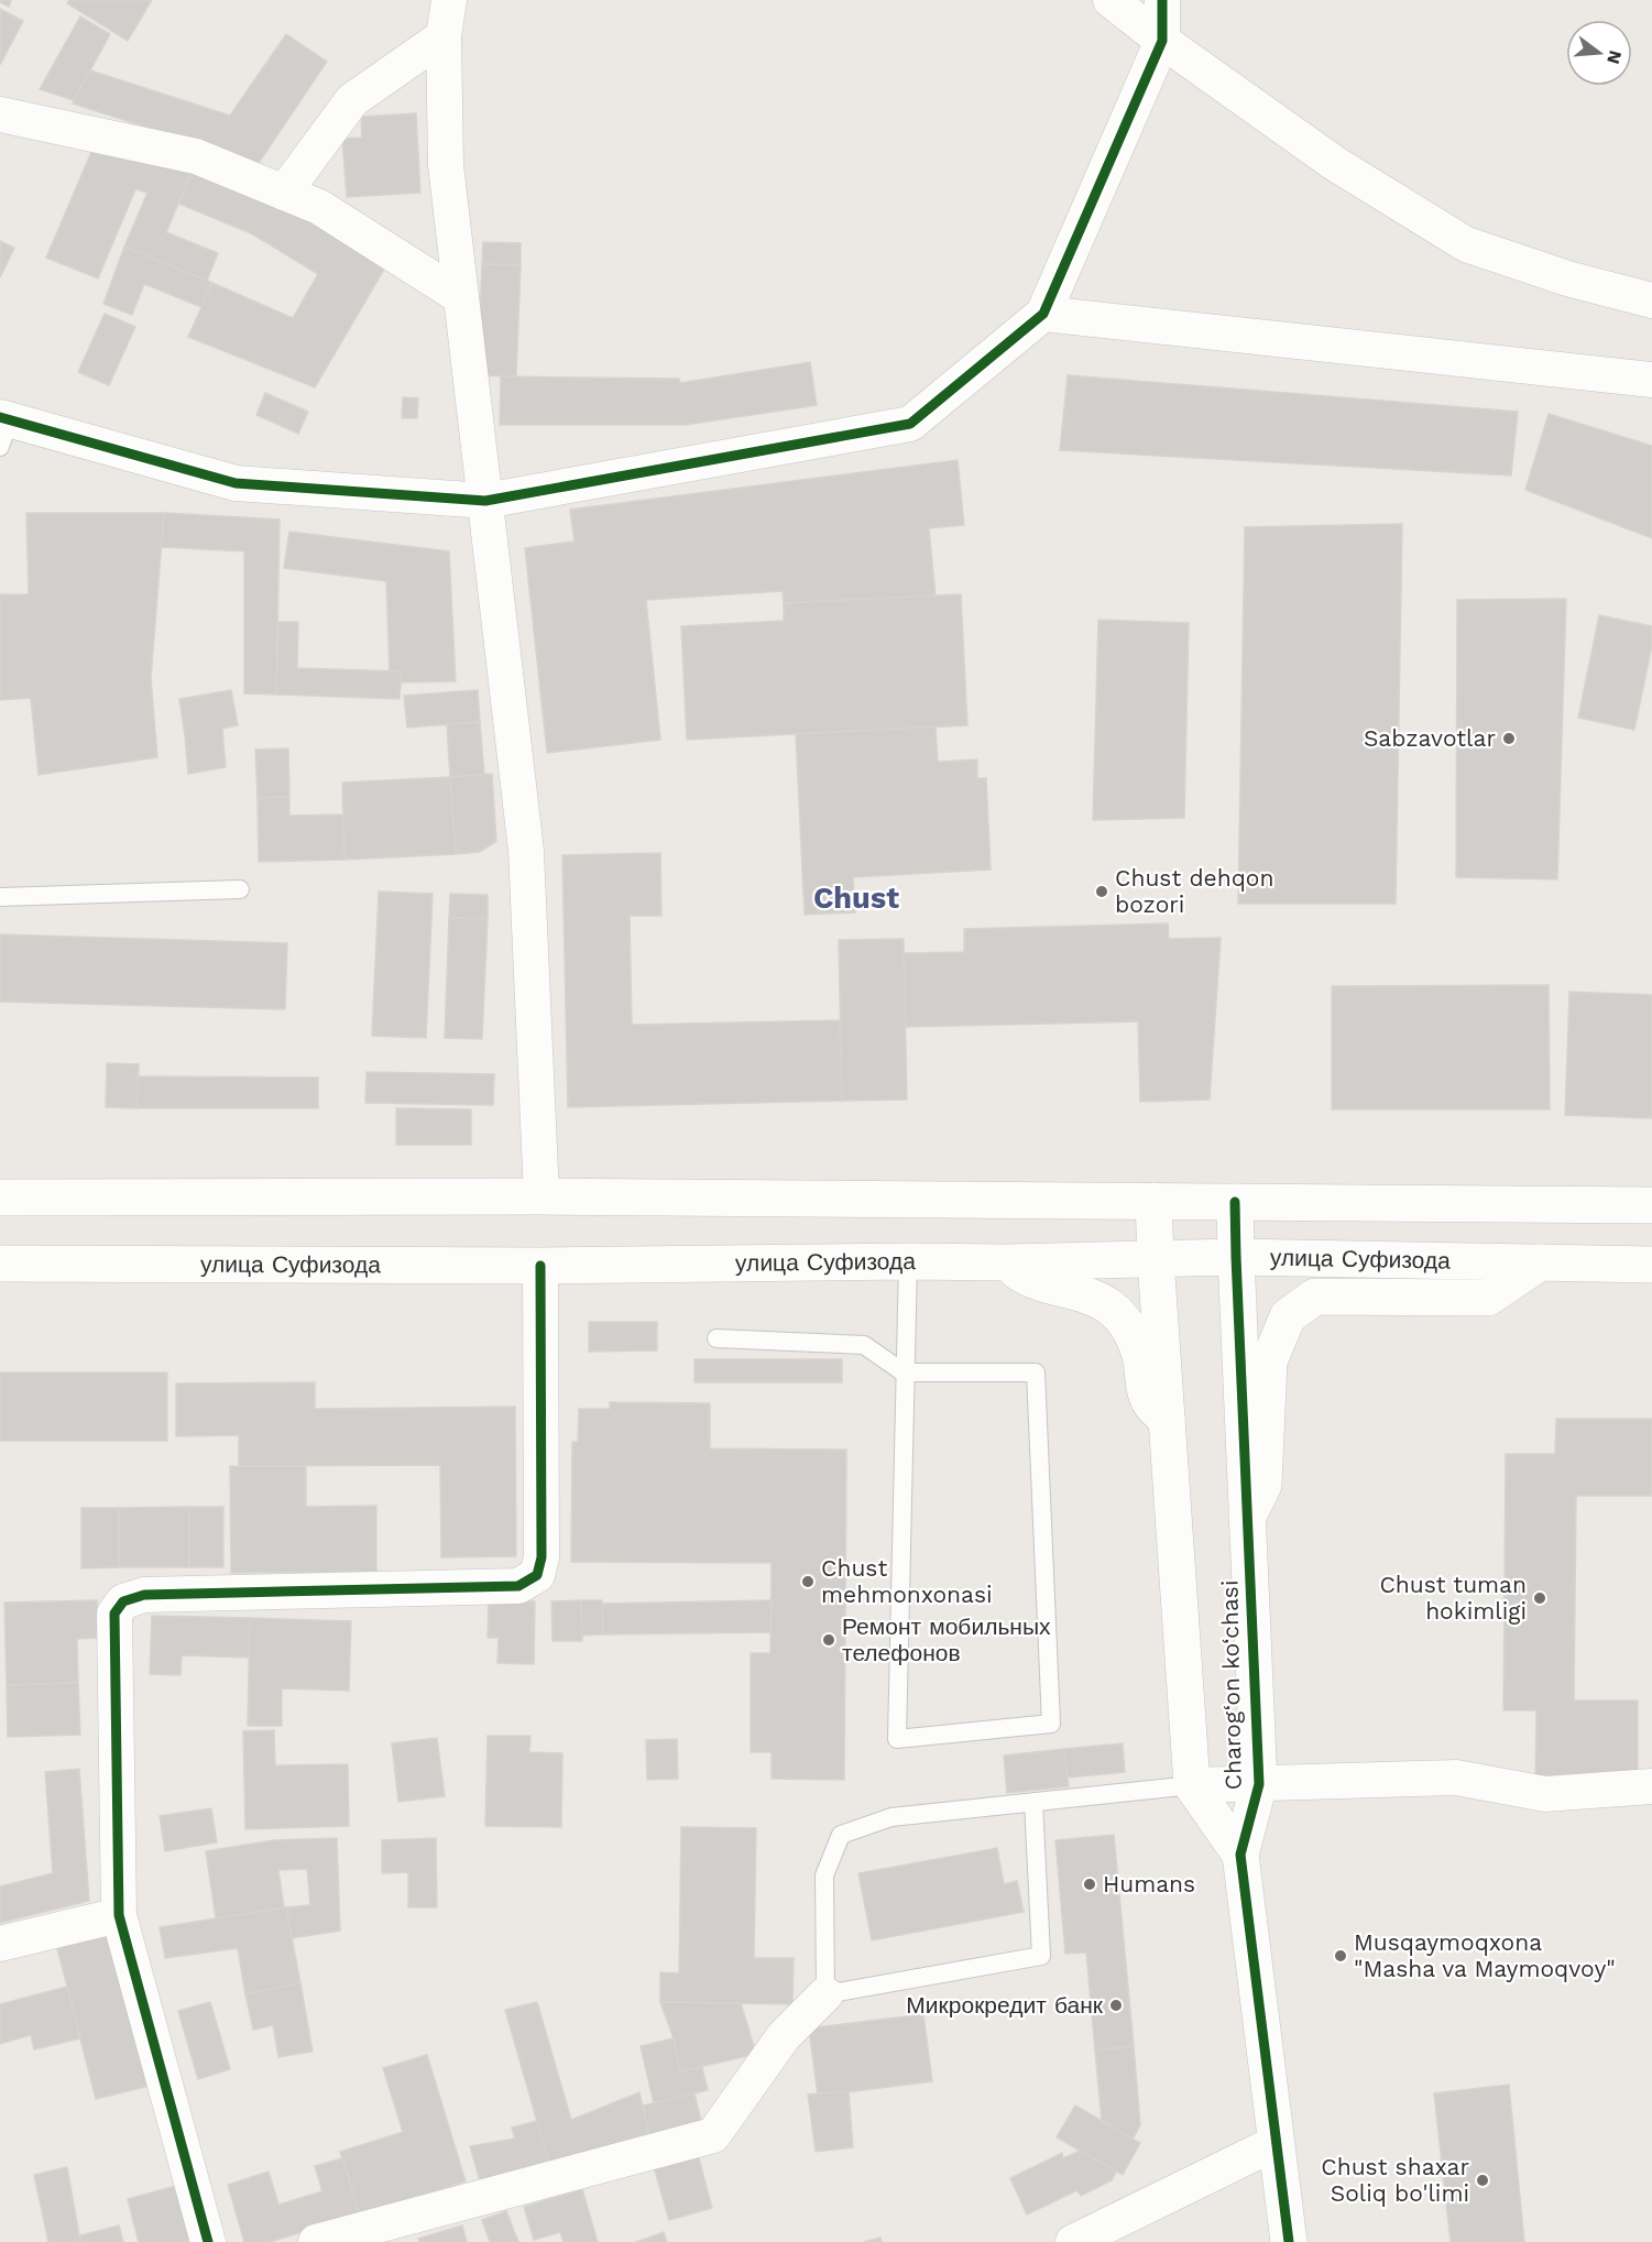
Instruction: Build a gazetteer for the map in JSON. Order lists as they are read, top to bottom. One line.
{"streets":{"main road":["улица Суфизода","Charog‘on ko‘chasi"]},"crossings":[["улица Суфизода","Charog‘on ko‘chasi"]],"districts":["Chust"],"places":["Sabzavotlar","Chust dehqon bozori","Chust mehmonxonasi","Chust tuman hokimligi","Ремонт мобильных телефонов","Humans","Musqaymoqxona \"Masha va Maymoqvoy\"","Микрокредит банк","Chust shaxar Soliq bo'limi"],"north":"right"}
